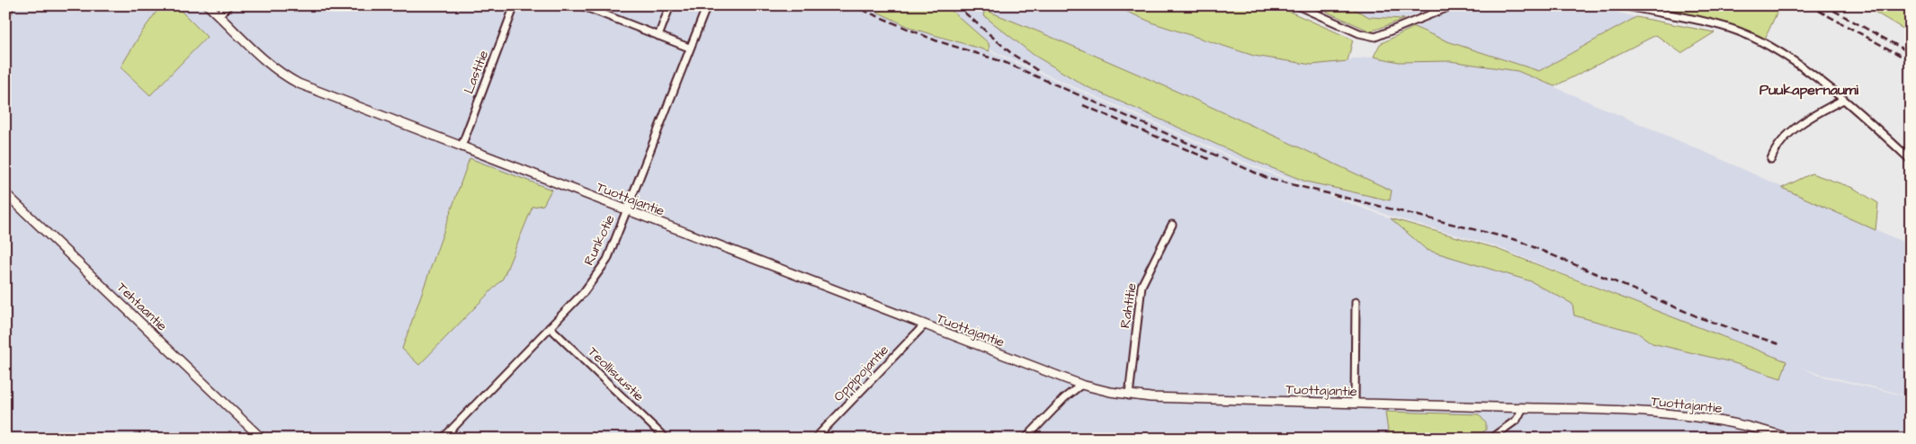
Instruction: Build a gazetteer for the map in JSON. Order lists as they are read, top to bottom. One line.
{"streets":{"street":["Lastitie","Tuottajantie","Runkotie","Rahtitie","Tehtaantie","Oppipojantie","Teollisuustie"]},"crossings":[["Lastitie","Tuottajantie"],["Tuottajantie","Runkotie"],["Tuottajantie","Rahtitie"],["Tuottajantie","Oppipojantie"],["Runkotie","Teollisuustie"]],"districts":["Puukapernaumi"]}
